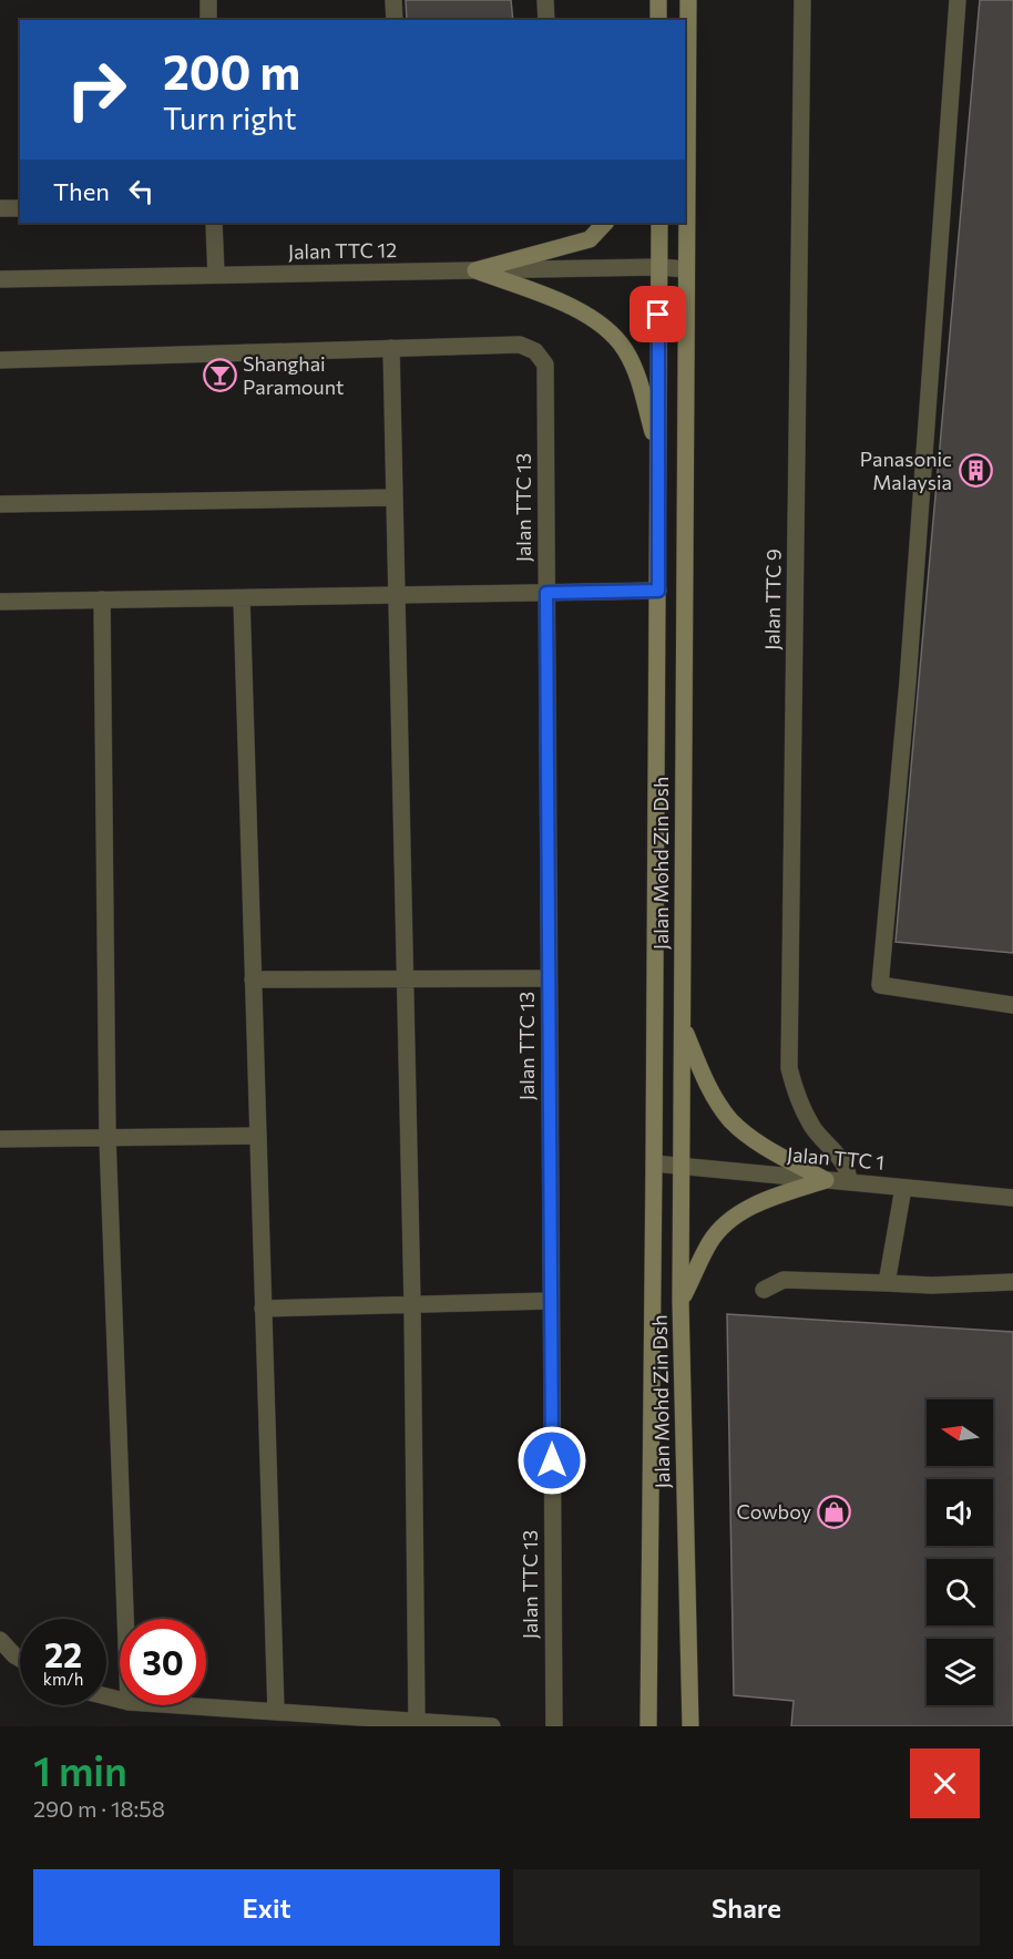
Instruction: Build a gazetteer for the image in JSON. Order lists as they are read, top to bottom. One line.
{"streets":{"main road":["Jalan Mohd Zin Dsh"],"street":["Jalan TTC 12","Jalan TTC 13","Jalan TTC 9","Jalan TTC 1"]},"crossings":[["Jalan TTC 12","Jalan Mohd Zin Dsh"],["Jalan TTC 9","Jalan TTC 1"],["Jalan Mohd Zin Dsh","Jalan TTC 1"]],"places":{"bar":["Shanghai Paramount"],"building":["Panasonic Malaysia"],"shop":["Cowboy"]},"north":"left","page":{"turn":["200 m","Turn right"],"then":"Then","speed":"22 km/h","limit":"30","heading":["1 min","290 m · 18:58"],"buttons":["Exit","Share"]}}
